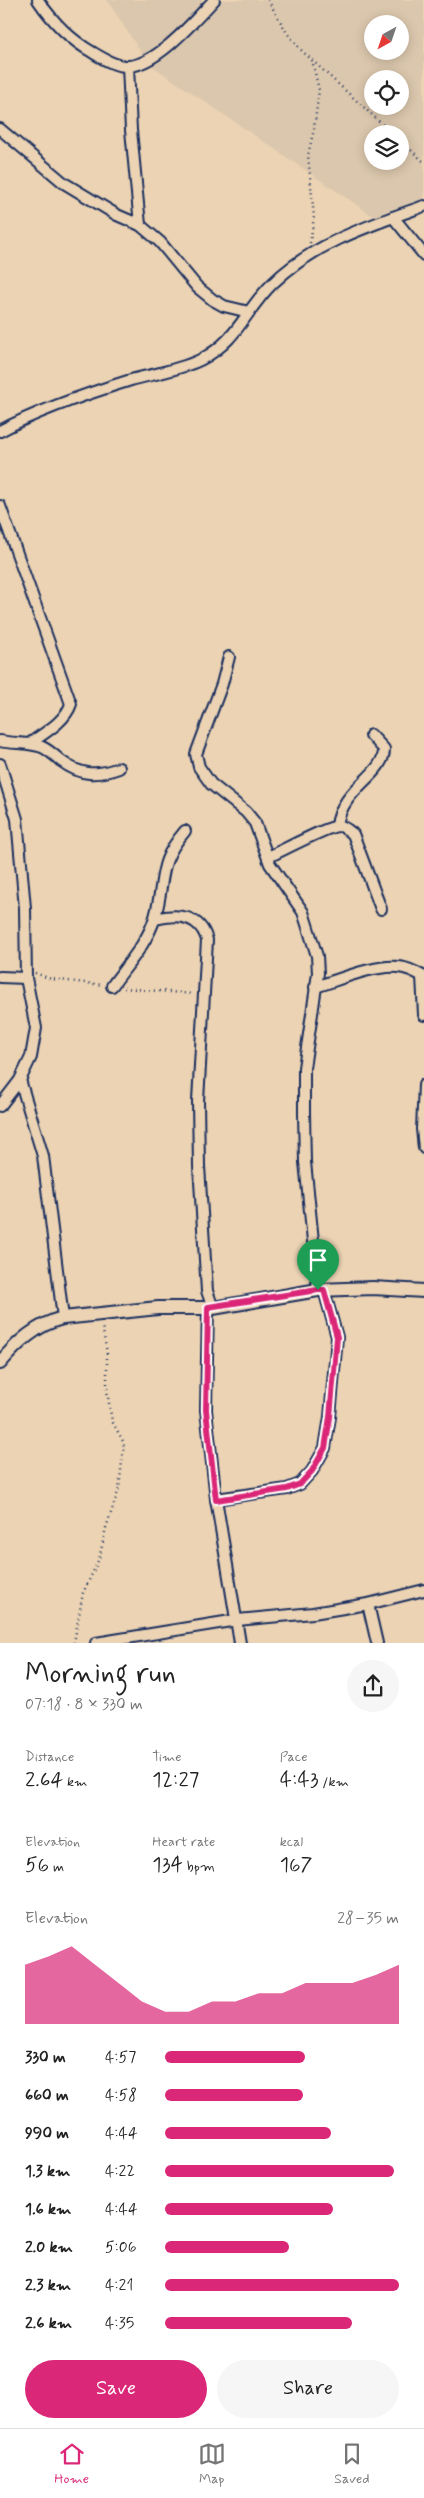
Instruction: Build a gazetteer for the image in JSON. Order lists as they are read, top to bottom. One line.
{"north":"bottom left","page":{"heading":["Morning run","07:18 · 8 × 330 m"],"stats":[["Distance","2.64 km"],["Time","12:27"],["Pace","4:43 /km"],["Elevation","56 m"],["Heart rate","134 bpm"],["kcal","167"]],"chart":["Elevation","28–35 m"],"list":[{"name":"330 m","note":"4:57"},{"name":"660 m","note":"4:58"},{"name":"990 m","note":"4:44"},{"name":"1.3 km","note":"4:22"},{"name":"1.6 km","note":"4:44"},{"name":"2.0 km","note":"5:06"},{"name":"2.3 km","note":"4:21"},{"name":"2.6 km","note":"4:35"}],"buttons":["Save","Share"],"tabs":["Home","Map","Saved"]}}
